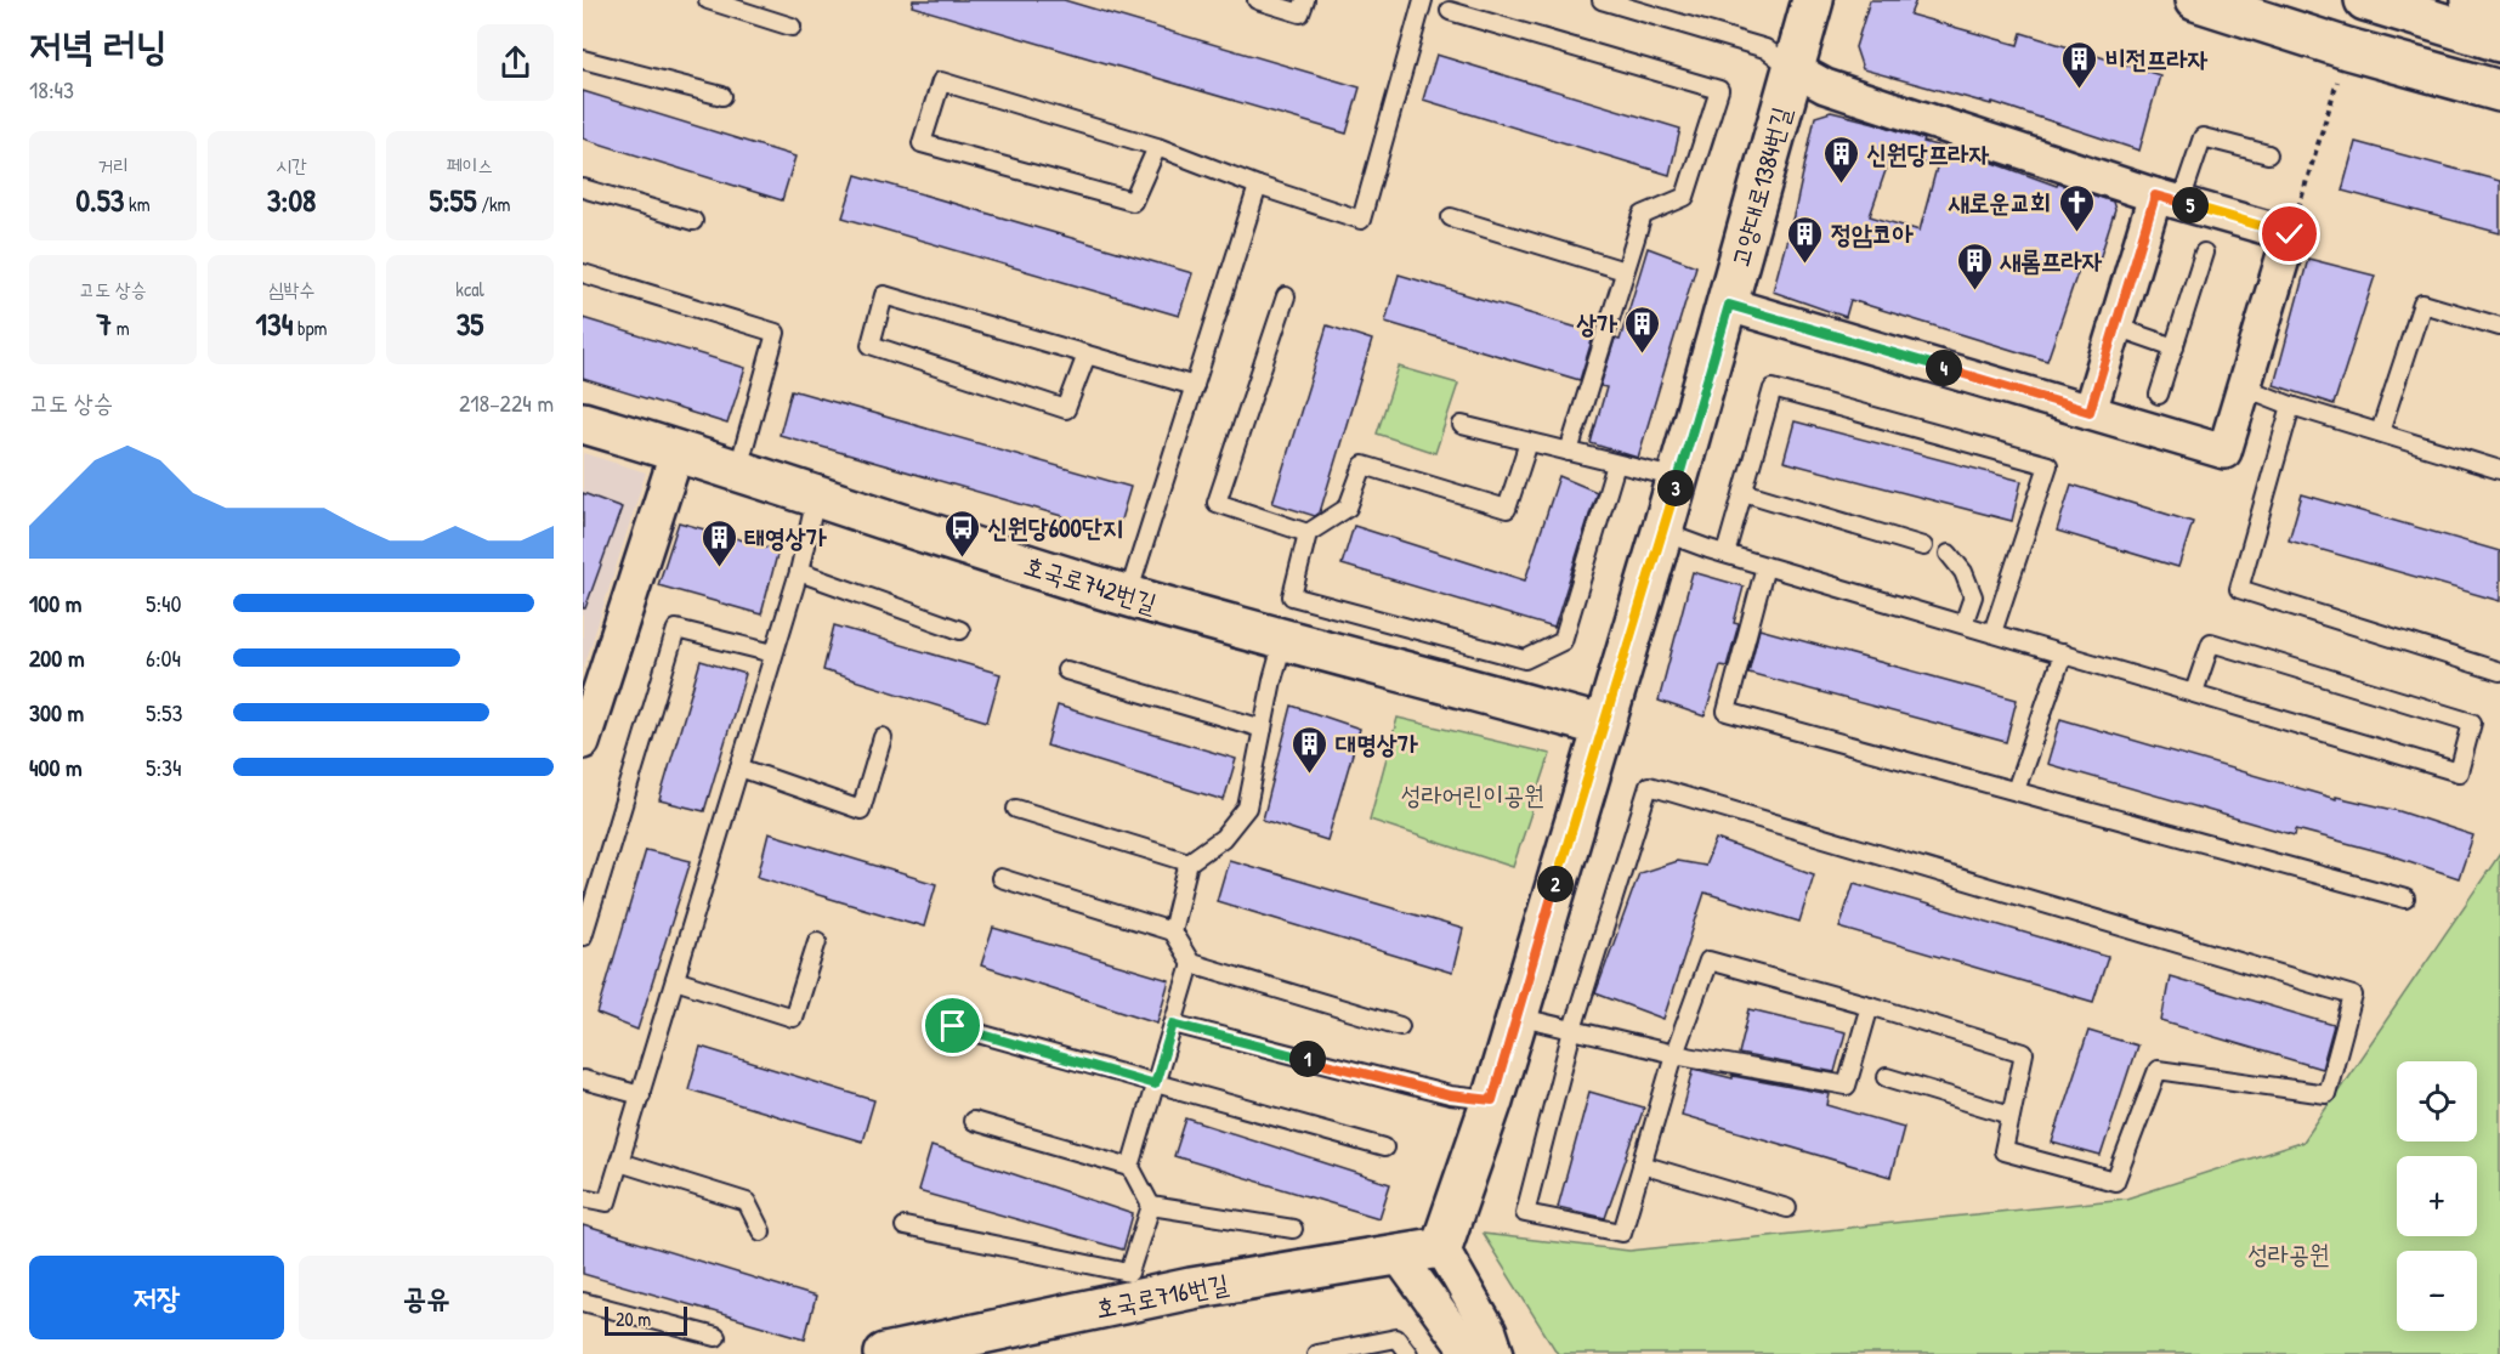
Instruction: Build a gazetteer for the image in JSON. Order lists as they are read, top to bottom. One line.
{"streets":{"street":["고양대로1384번길","호국로742번길","호국로716번길"]},"crossings":[["고양대로1384번길","호국로742번길"],["고양대로1384번길","호국로716번길"]],"parks":["성라어린이공원","성라공원"],"places":{"building":["비전프라자","신원당프라자","정암코아","새롬프라자","상가","태영상가","대명상가"],"church":["새로운교회"],"bus stop":["신원당600단지"]},"scale_bar":"20 m","page":{"heading":["저녁 러닝","18:43"],"stats":[["거리","0.53 km"],["시간","3:08"],["페이스","5:55 /km"],["고도 상승","7 m"],["심박수","134 bpm"],["kcal","35"]],"pins":["5","4","3","2","1"],"chart":["고도 상승","218–224 m"],"list":[{"name":"100 m","note":"5:40"},{"name":"200 m","note":"6:04"},{"name":"300 m","note":"5:53"},{"name":"400 m","note":"5:34"}],"map_buttons":["+","−"],"buttons":["저장","공유"],"scale":"20 m"}}
